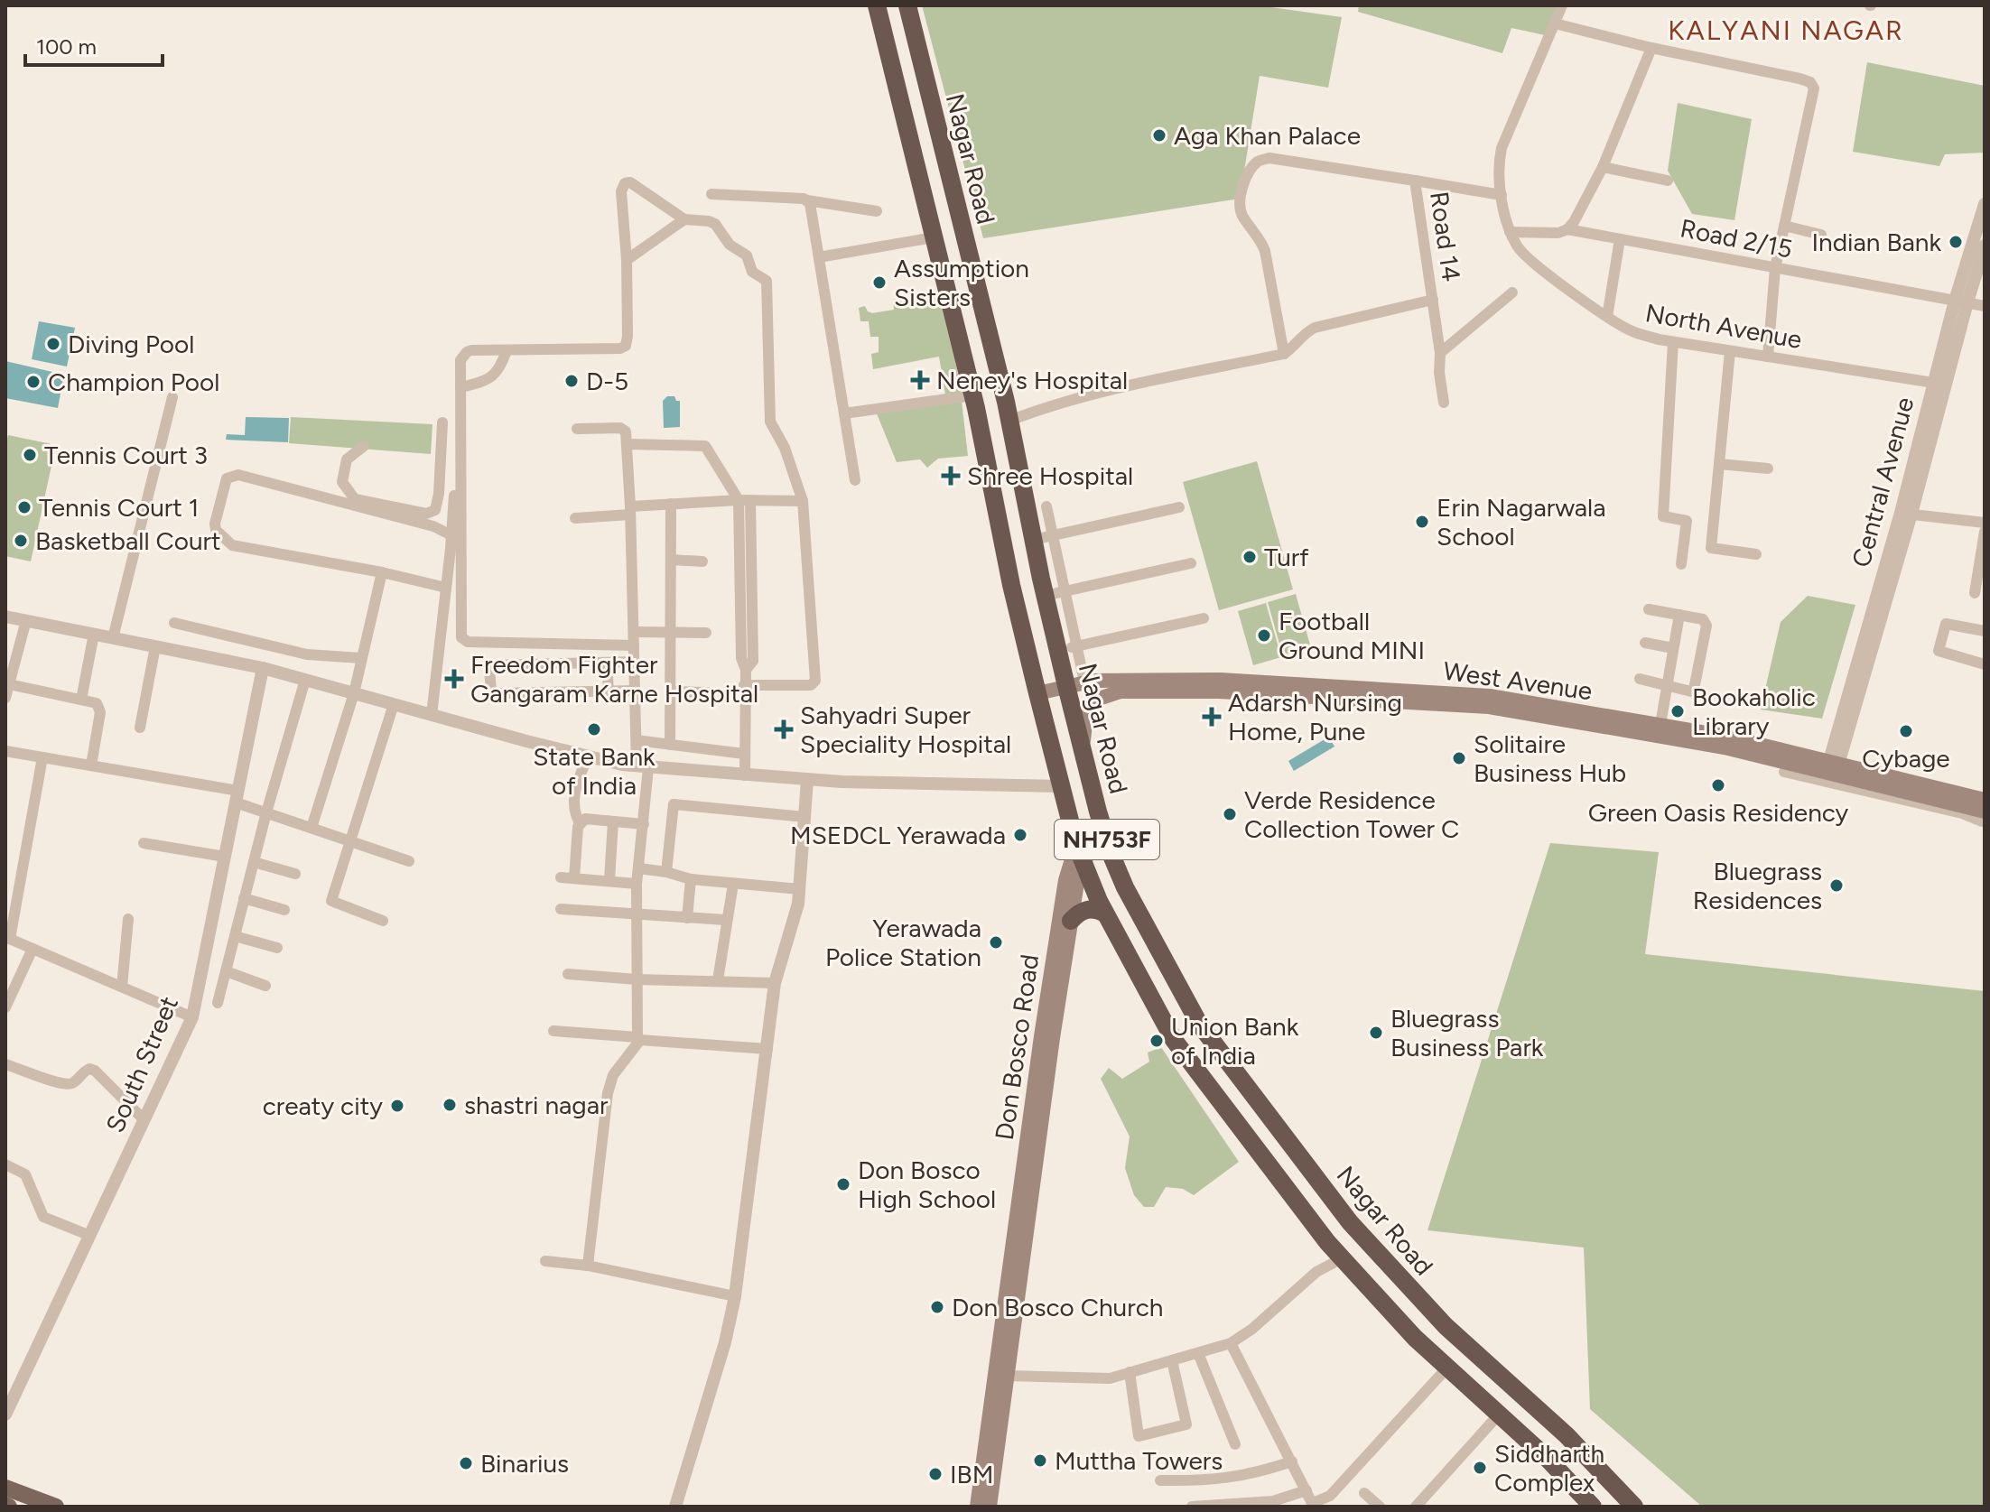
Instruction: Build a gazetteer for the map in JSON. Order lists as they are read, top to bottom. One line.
{"streets":{"highway":["Nagar Road","NH753F"],"main road":["West Avenue","Don Bosco Road"],"street":["Road 14","Road 2/15","North Avenue","Central Avenue","South Street"]},"crossings":[["Nagar Road","West Avenue"],["Nagar Road","Don Bosco Road"],["Road 14","North Avenue"],["Road 2/15","North Avenue"],["Road 2/15","Central Avenue"],["North Avenue","Central Avenue"],["Central Avenue","West Avenue"],["West Avenue","NH753F"],["NH753F","Don Bosco Road"]],"districts":["KALYANI NAGAR"],"places":{"other":["Aga Khan Palace","Indian Bank","Assumption Sisters","Diving Pool","D-5","Champion Pool","Tennis Court 3","Tennis Court 1","Erin Nagarwala School","Basketball Court","Turf","Football Ground MINI","Bookaholic Library","State Bank of India","Cybage","Solitaire Business Hub","Green Oasis Residency","Verde Residence Collection Tower C","MSEDCL Yerawada","Bluegrass Residences","Yerawada Police Station","Bluegrass Business Park","Union Bank of India","shastri nagar","creaty city","Don Bosco High School","Don Bosco Church","Muttha Towers","Binarius","Siddharth Complex","IBM"],"health":["Neney's Hospital","Shree Hospital","Freedom Fighter Gangaram Karne Hospital","Adarsh Nursing Home, Pune","Sahyadri Super Speciality Hospital"]},"scale_bar":"100 m"}
